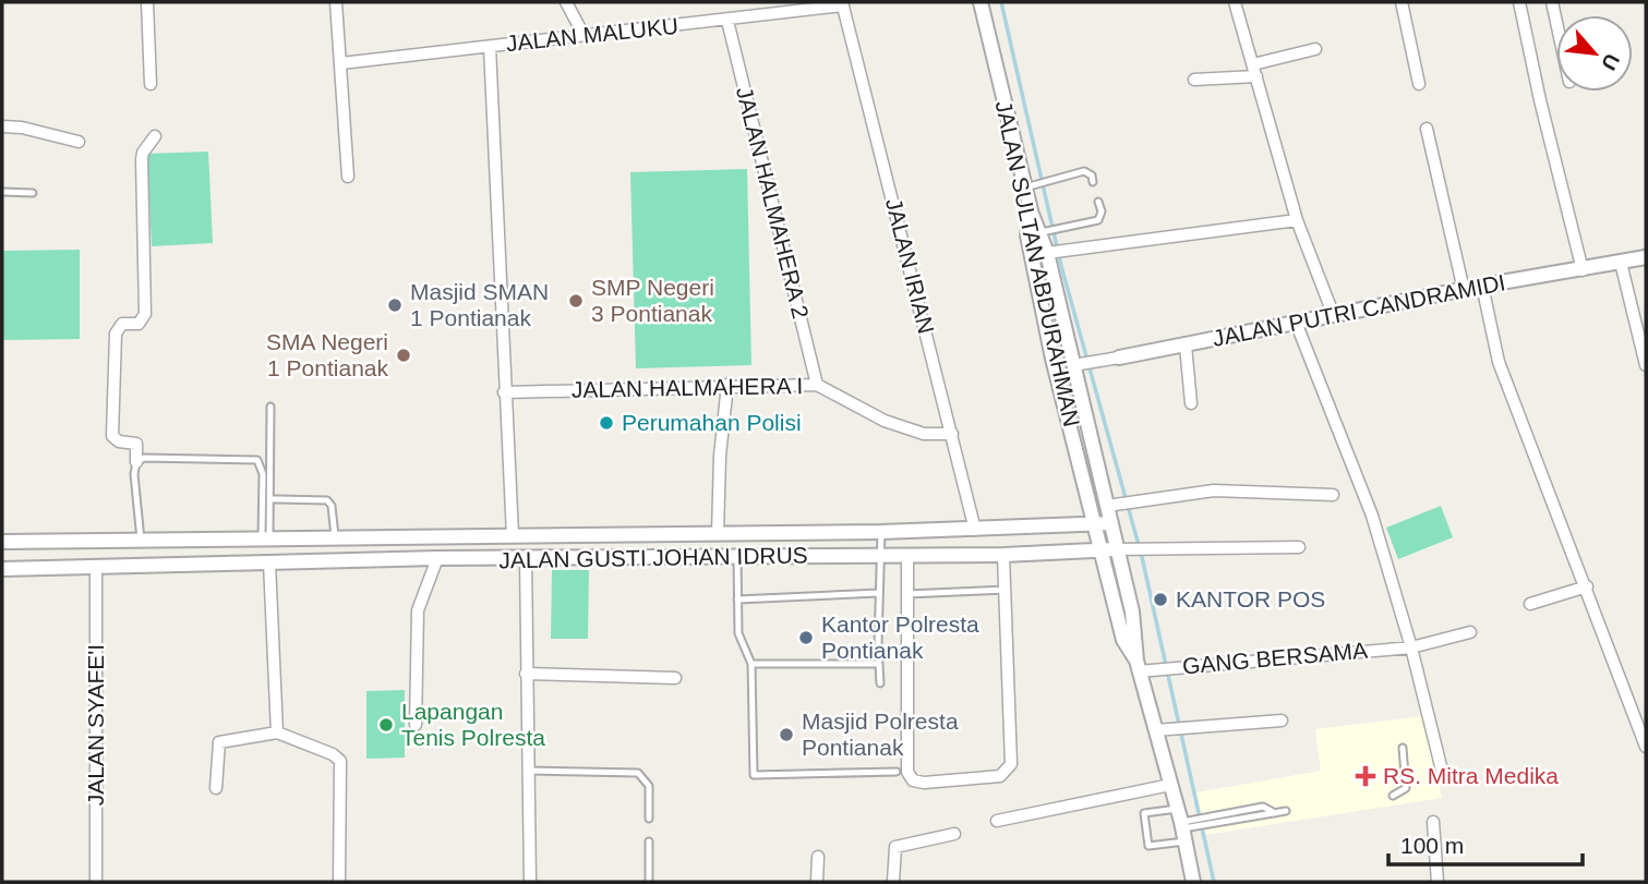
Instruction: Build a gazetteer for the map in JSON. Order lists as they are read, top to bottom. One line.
{"streets":{"street":["JALAN MALUKU","JALAN HALMAHERA 2","JALAN SULTAN ABDURAHMAN","JALAN IRIAN","JALAN PUTRI CANDRAMIDI","JALAN HALMAHERA I","JALAN GUSTI JOHAN IDRUS","GANG BERSAMA","JALAN SYAFE'I"]},"crossings":[["JALAN MALUKU","JALAN HALMAHERA 2"],["JALAN MALUKU","JALAN IRIAN"],["JALAN HALMAHERA 2","JALAN HALMAHERA I"],["JALAN SULTAN ABDURAHMAN","JALAN GUSTI JOHAN IDRUS"],["JALAN IRIAN","JALAN HALMAHERA I"],["JALAN IRIAN","JALAN GUSTI JOHAN IDRUS"],["JALAN GUSTI JOHAN IDRUS","JALAN SYAFE'I"]],"places":{"other":["SMP Negeri 3 Pontianak","Masjid SMAN 1 Pontianak","SMA Negeri 1 Pontianak","Perumahan Polisi","KANTOR POS","Kantor Polresta Pontianak","Lapangan Tenis Polresta","Masjid Polresta Pontianak"],"health":["RS. Mitra Medika"]},"scale_bar":"100 m","north":"bottom right"}
